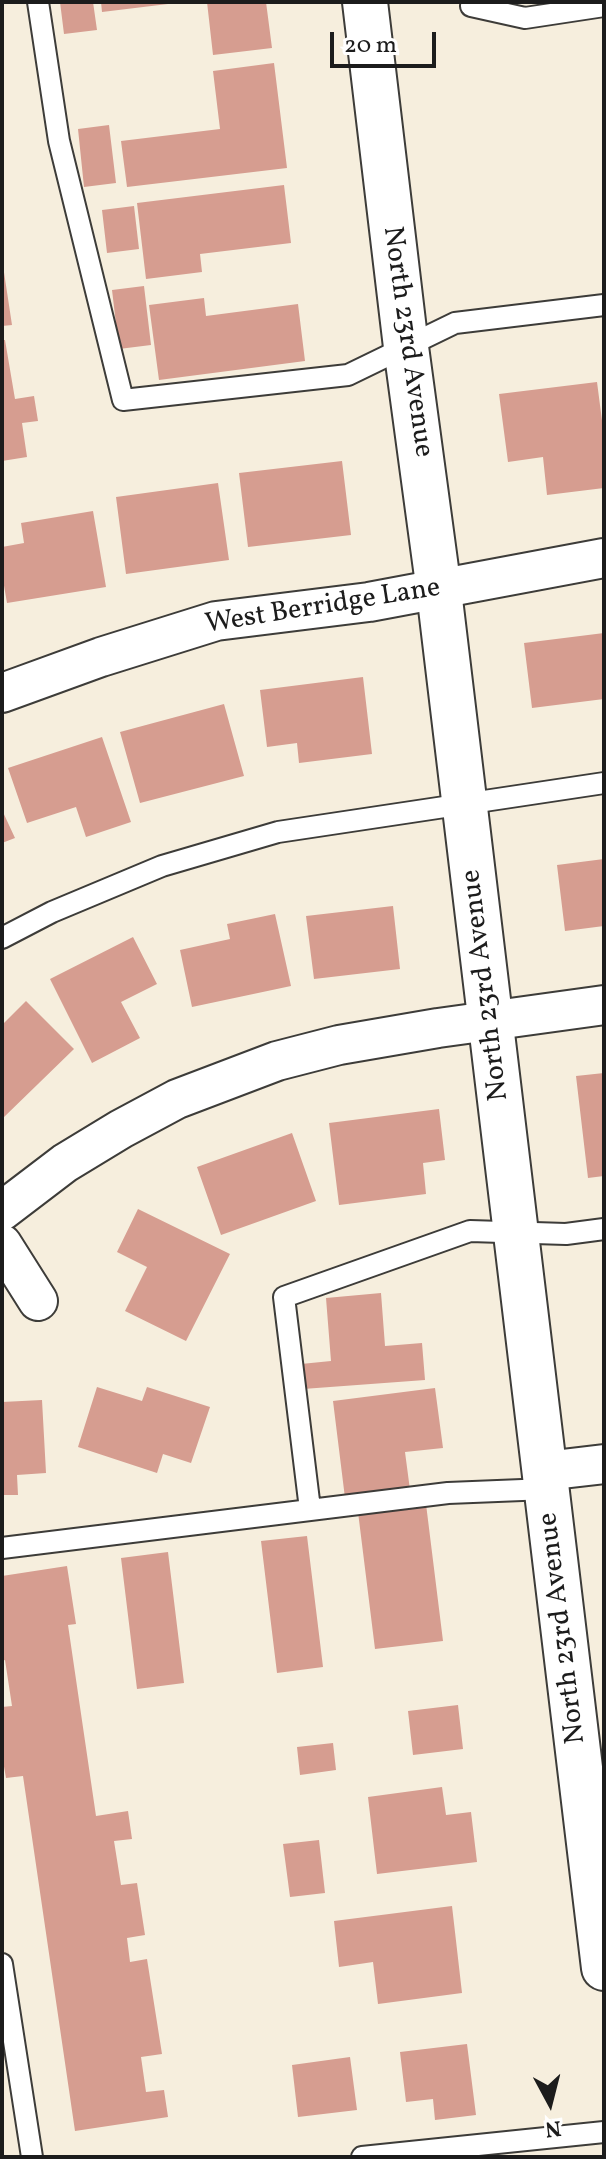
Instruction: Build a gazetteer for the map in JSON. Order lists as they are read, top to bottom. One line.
{"streets":{"street":["North 23rd Avenue","West Berridge Lane"]},"crossings":[["North 23rd Avenue","West Berridge Lane"]],"scale_bar":"20 m","north":"bottom"}
